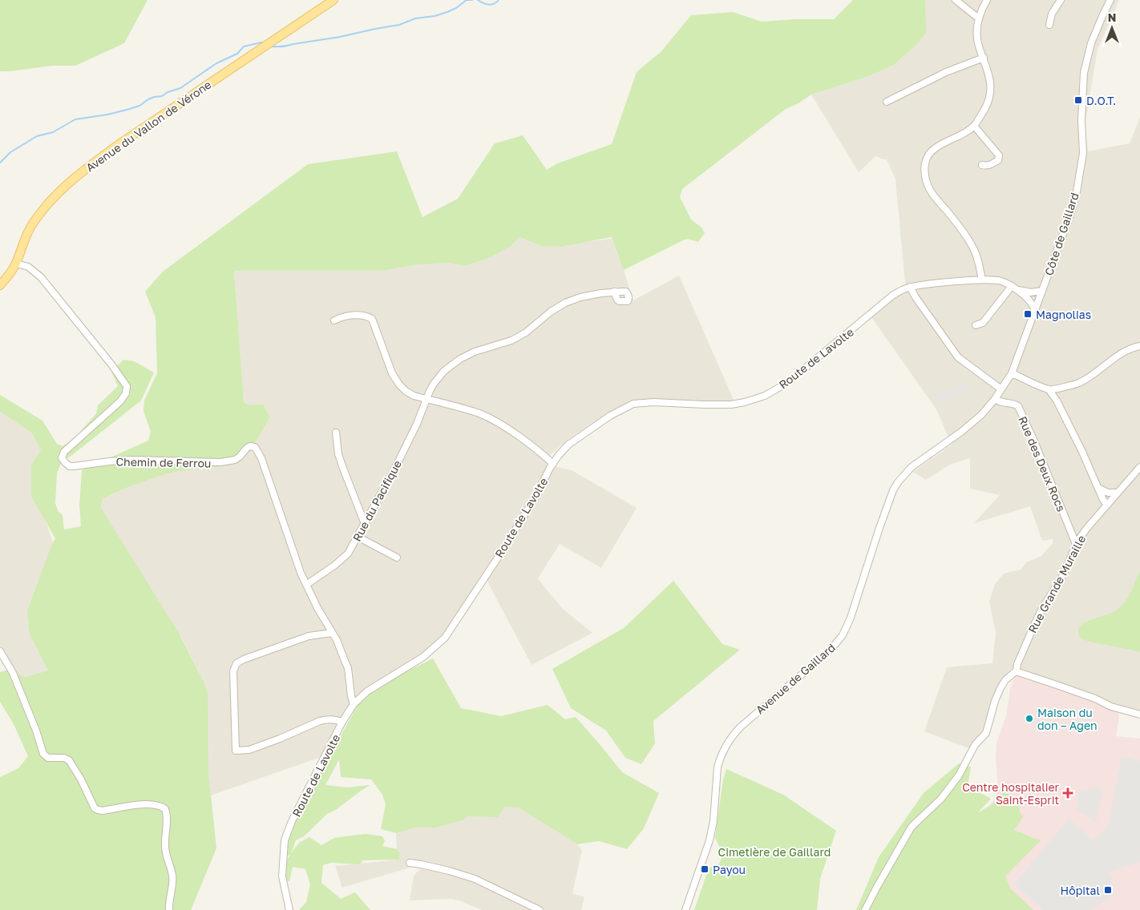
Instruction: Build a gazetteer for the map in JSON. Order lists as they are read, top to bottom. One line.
{"streets":{"main road":["Avenue du Vallon de Vérone"],"street":["Côte de Gaillard","Route de Lavolte","Chemin de Ferrou","Rue des Deux Rocs","Rue du Pacifique","Rue Grande Muraille","Avenue de Gaillard"]},"crossings":[["Avenue du Vallon de Vérone","Chemin de Ferrou"],["Côte de Gaillard","Rue des Deux Rocs"],["Côte de Gaillard","Avenue de Gaillard"],["Route de Lavolte","Chemin de Ferrou"],["Chemin de Ferrou","Rue du Pacifique"],["Rue des Deux Rocs","Rue Grande Muraille"]],"parks":["Cimetière de Gaillard"],"places":{"transit":["D.O.T.","Magnolias","Payou","Hôpital"],"other":["Maison du don – Agen"],"health":["Centre hospitalier Saint-Esprit"]},"north":"top"}
